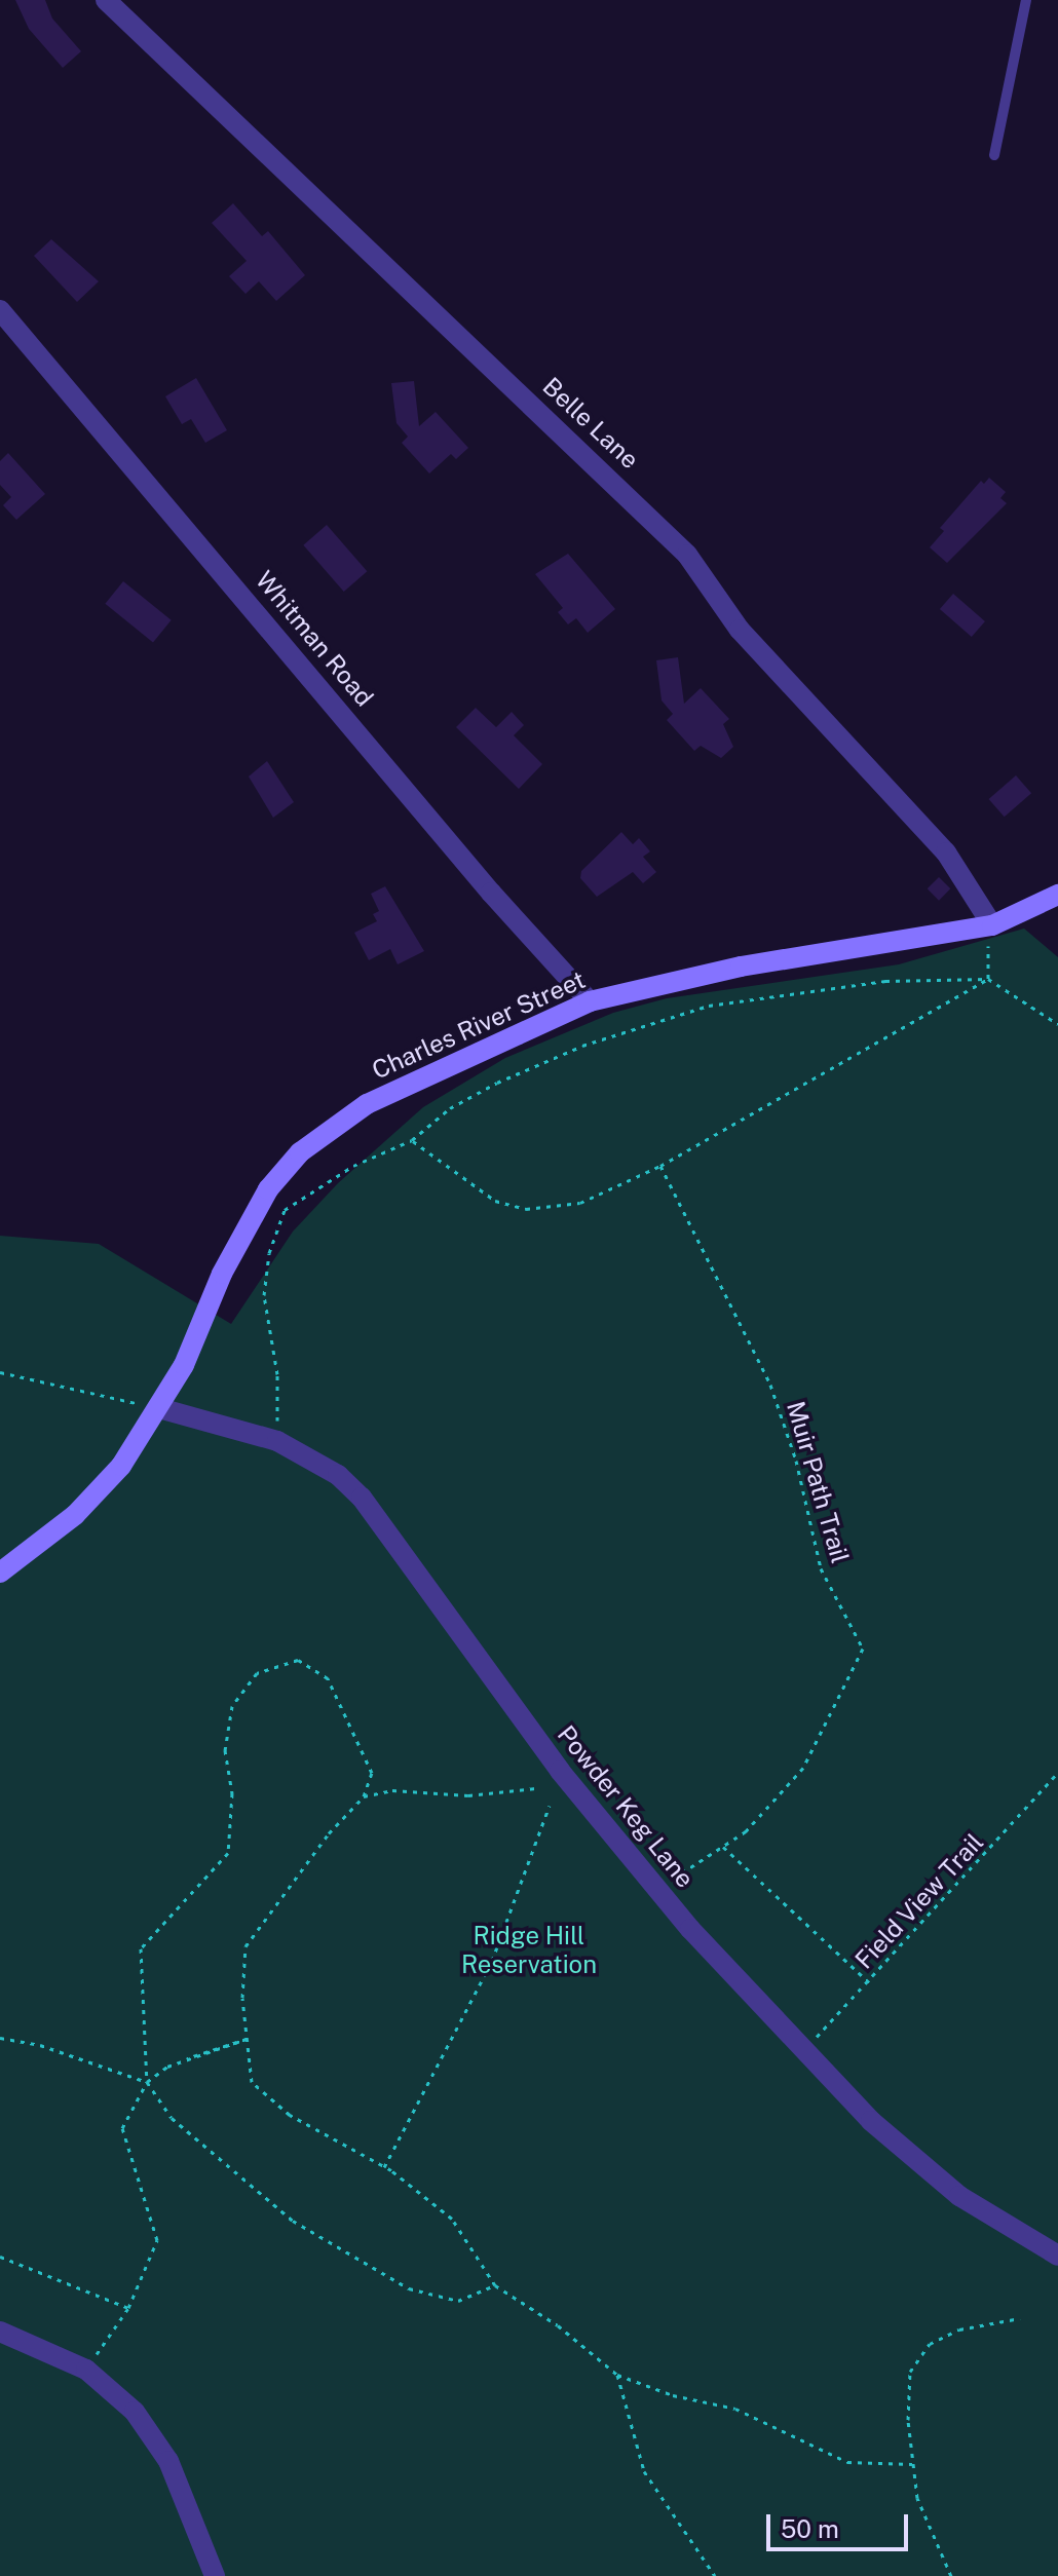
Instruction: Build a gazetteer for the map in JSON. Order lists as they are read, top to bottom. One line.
{"streets":{"street":["Belle Lane","Whitman Road","Charles River Street","Powder Keg Lane"],"path":["Muir Path Trail","Field View Trail"]},"crossings":[["Belle Lane","Charles River Street"],["Whitman Road","Charles River Street"],["Charles River Street","Powder Keg Lane"],["Muir Path Trail","Powder Keg Lane"],["Powder Keg Lane","Field View Trail"]],"parks":["Ridge Hill Reservation"],"scale_bar":"50 m"}
